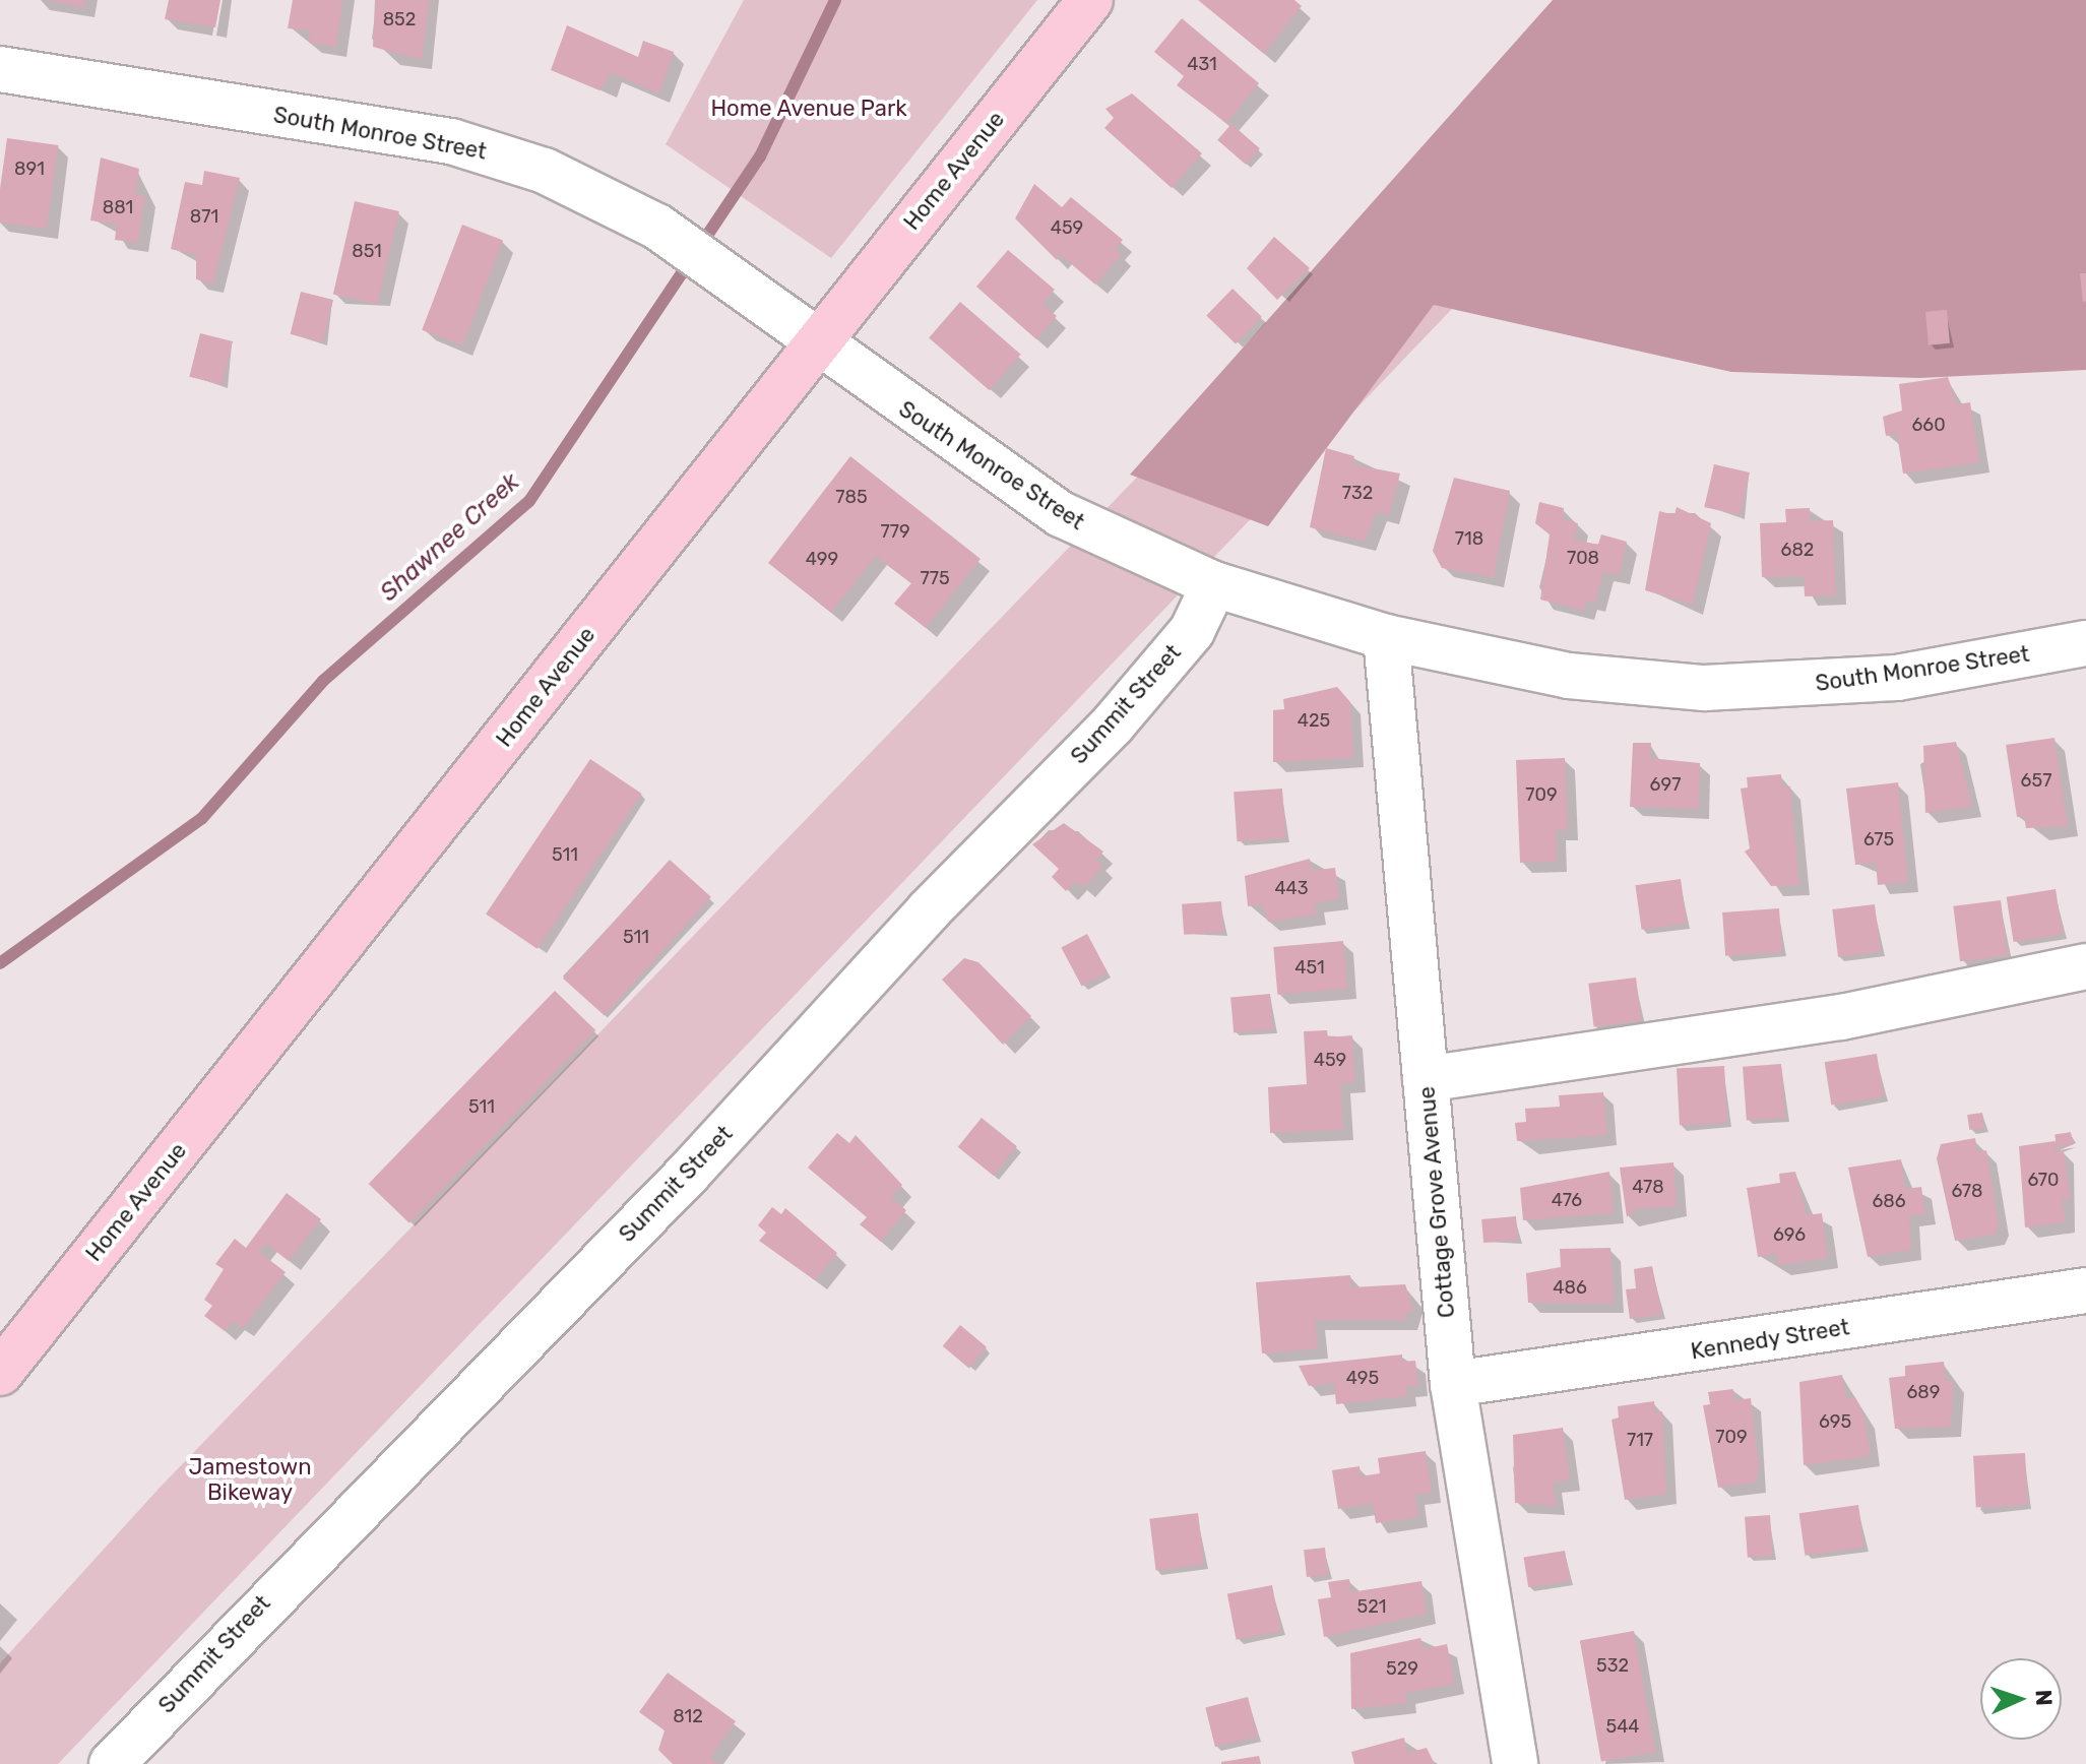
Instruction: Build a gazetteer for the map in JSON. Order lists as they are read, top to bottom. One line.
{"streets":{"main road":["Home Avenue"],"street":["South Monroe Street","Summit Street","Cottage Grove Avenue","Kennedy Street"]},"crossings":[["South Monroe Street","Home Avenue"],["South Monroe Street","Summit Street"],["South Monroe Street","Cottage Grove Avenue"],["Cottage Grove Avenue","Kennedy Street"]],"water":["Shawnee Creek"],"parks":["Home Avenue Park","Jamestown Bikeway"],"house_numbers":["852","431","891","881","871","459","851","660","732","785","779","718","682","708","499","775","425","657","697","709","675","511","443","511","451","459","511","670","478","678","476","686","696","486","495","689","695","709","717","521","532","529","812","544"],"north":"right"}
